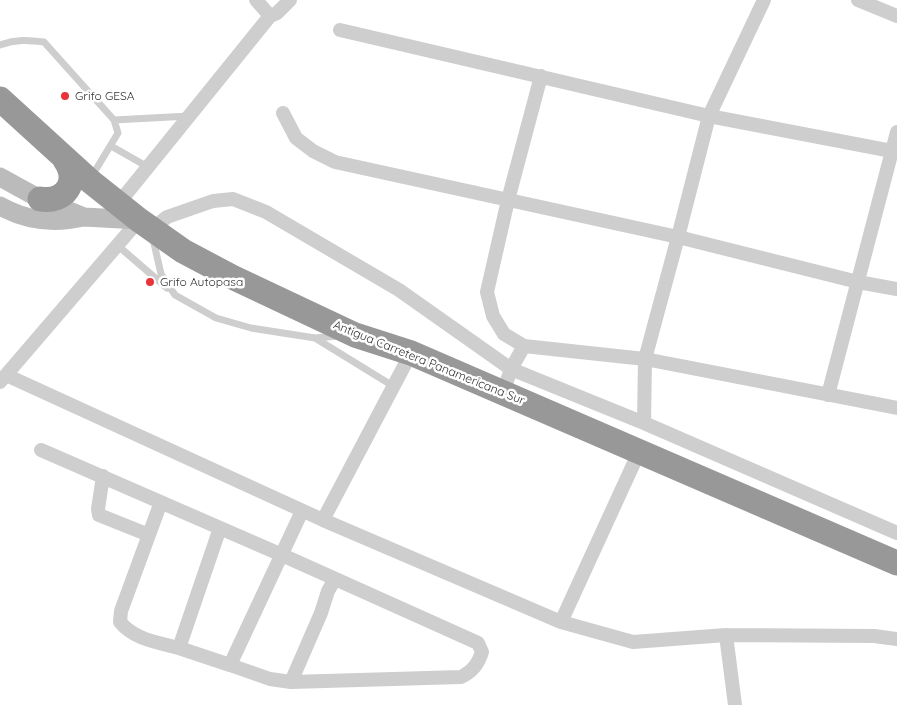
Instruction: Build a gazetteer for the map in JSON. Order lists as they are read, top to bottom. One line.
{"streets":{"highway":["Antigua Carretera Panamericana Sur"]},"places":["Grifo GESA","Grifo Autopasa"]}
